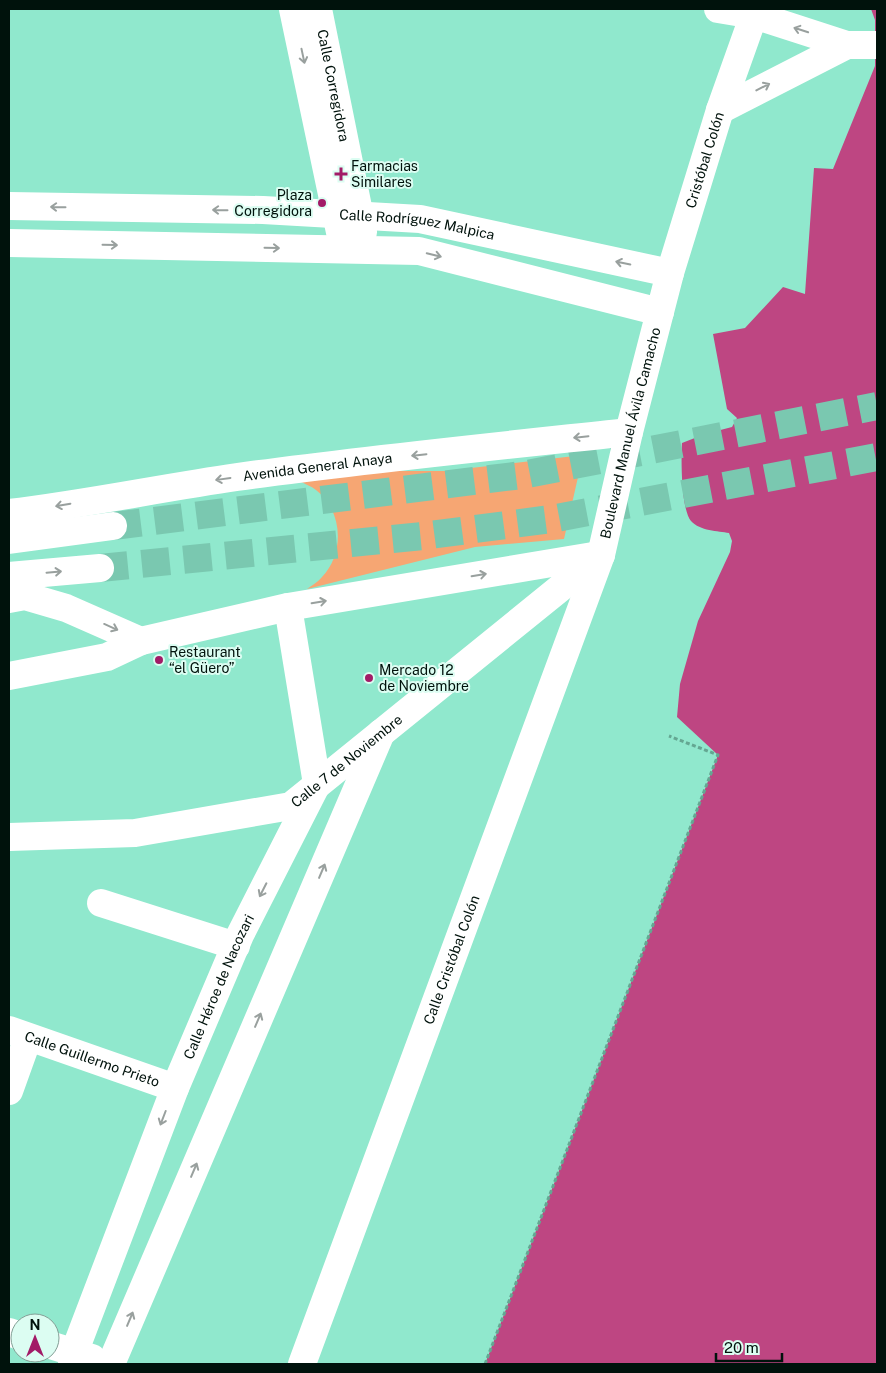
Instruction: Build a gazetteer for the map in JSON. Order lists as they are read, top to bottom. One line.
{"streets":{"street":["Calle Corregidora","Cristóbal Colón","Calle Rodríguez Malpica","Boulevard Manuel Ávila Camacho","Avenida General Anaya","Calle 7 de Noviembre","Calle Cristóbal Colón","Calle Héroe de Nacozari","Calle Guillermo Prieto"]},"crossings":[["Calle Corregidora","Calle Rodríguez Malpica"],["Cristóbal Colón","Calle Rodríguez Malpica"],["Cristóbal Colón","Boulevard Manuel Ávila Camacho"],["Calle Rodríguez Malpica","Boulevard Manuel Ávila Camacho"],["Boulevard Manuel Ávila Camacho","Avenida General Anaya"],["Boulevard Manuel Ávila Camacho","Calle 7 de Noviembre"],["Boulevard Manuel Ávila Camacho","Calle Cristóbal Colón"],["Calle 7 de Noviembre","Calle Cristóbal Colón"],["Calle 7 de Noviembre","Calle Héroe de Nacozari"],["Calle Héroe de Nacozari","Calle Guillermo Prieto"]],"places":{"health":["Farmacias Similares"],"other":["Plaza Corregidora","Restaurant “el Güero”","Mercado 12 de Noviembre"]},"scale_bar":"20 m","north":"top"}
